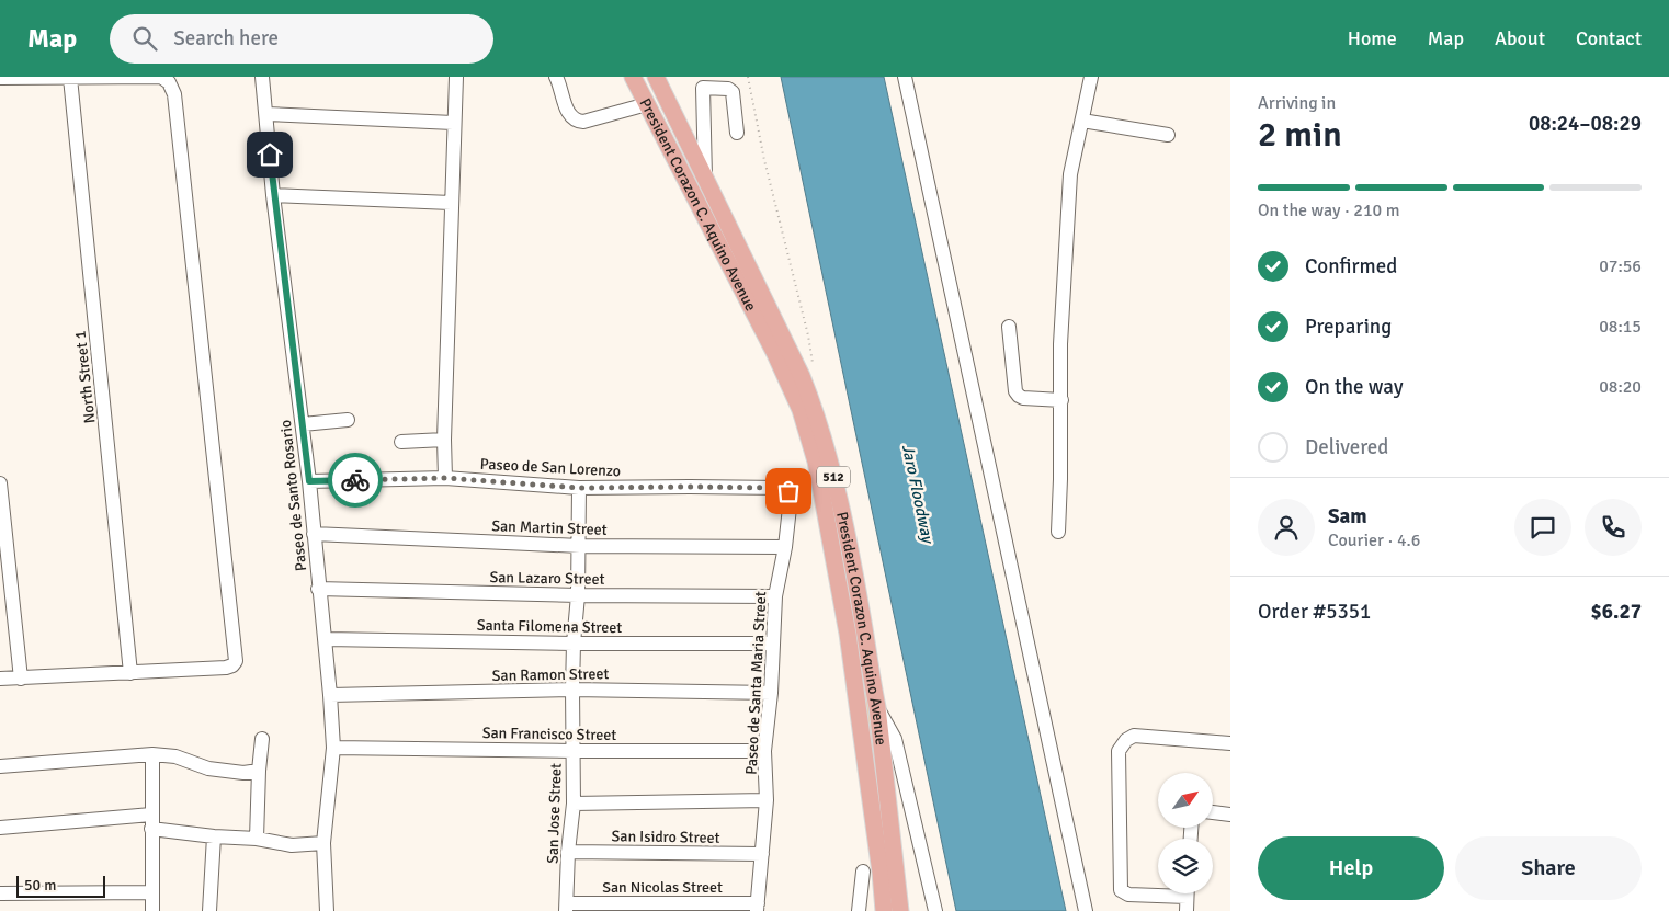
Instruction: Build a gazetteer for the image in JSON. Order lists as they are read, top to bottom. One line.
{"streets":{"main road":["President Corazon C. Aquino Avenue","512"],"street":["North Street 1","Paseo de San Lorenzo","Paseo de Santo Rosario","San Martin Street","San Lazaro Street","Santa Filomena Street","San Ramon Street","Paseo de Santa Maria Street","San Francisco Street","San Jose Street","San Isidro Street","San Nicolas Street"]},"crossings":[["Paseo de San Lorenzo","Paseo de Santo Rosario"],["Paseo de San Lorenzo","Paseo de Santa Maria Street"],["Paseo de San Lorenzo","San Jose Street"],["Paseo de Santo Rosario","San Martin Street"],["Paseo de Santo Rosario","San Lazaro Street"],["Paseo de Santo Rosario","Santa Filomena Street"],["Paseo de Santo Rosario","San Ramon Street"],["Paseo de Santo Rosario","San Francisco Street"],["San Martin Street","Paseo de Santa Maria Street"],["San Martin Street","San Jose Street"],["San Lazaro Street","Paseo de Santa Maria Street"],["San Lazaro Street","San Jose Street"],["Santa Filomena Street","Paseo de Santa Maria Street"],["Santa Filomena Street","San Jose Street"],["San Ramon Street","Paseo de Santa Maria Street"],["San Ramon Street","San Jose Street"],["Paseo de Santa Maria Street","San Francisco Street"],["Paseo de Santa Maria Street","San Isidro Street"],["Paseo de Santa Maria Street","San Nicolas Street"],["San Francisco Street","San Jose Street"],["San Jose Street","San Isidro Street"],["San Jose Street","San Nicolas Street"]],"water":["Jaro Floodway"],"scale_bar":"50 m","north":"top right","page":{"header":"Map","search":"Search here","nav":["Home","Map","About","Contact"],"heading":["2 min","Arriving in","08:24–08:29"],"panel":["Sam","Courier · 4.6","Order #5351","$6.27"],"bar":"On the way · 210 m","list":[["Confirmed","07:56"],["Preparing","08:15"],["On the way","08:20"],"Delivered"],"buttons":["Help","Share"],"scale":"50 m"}}
